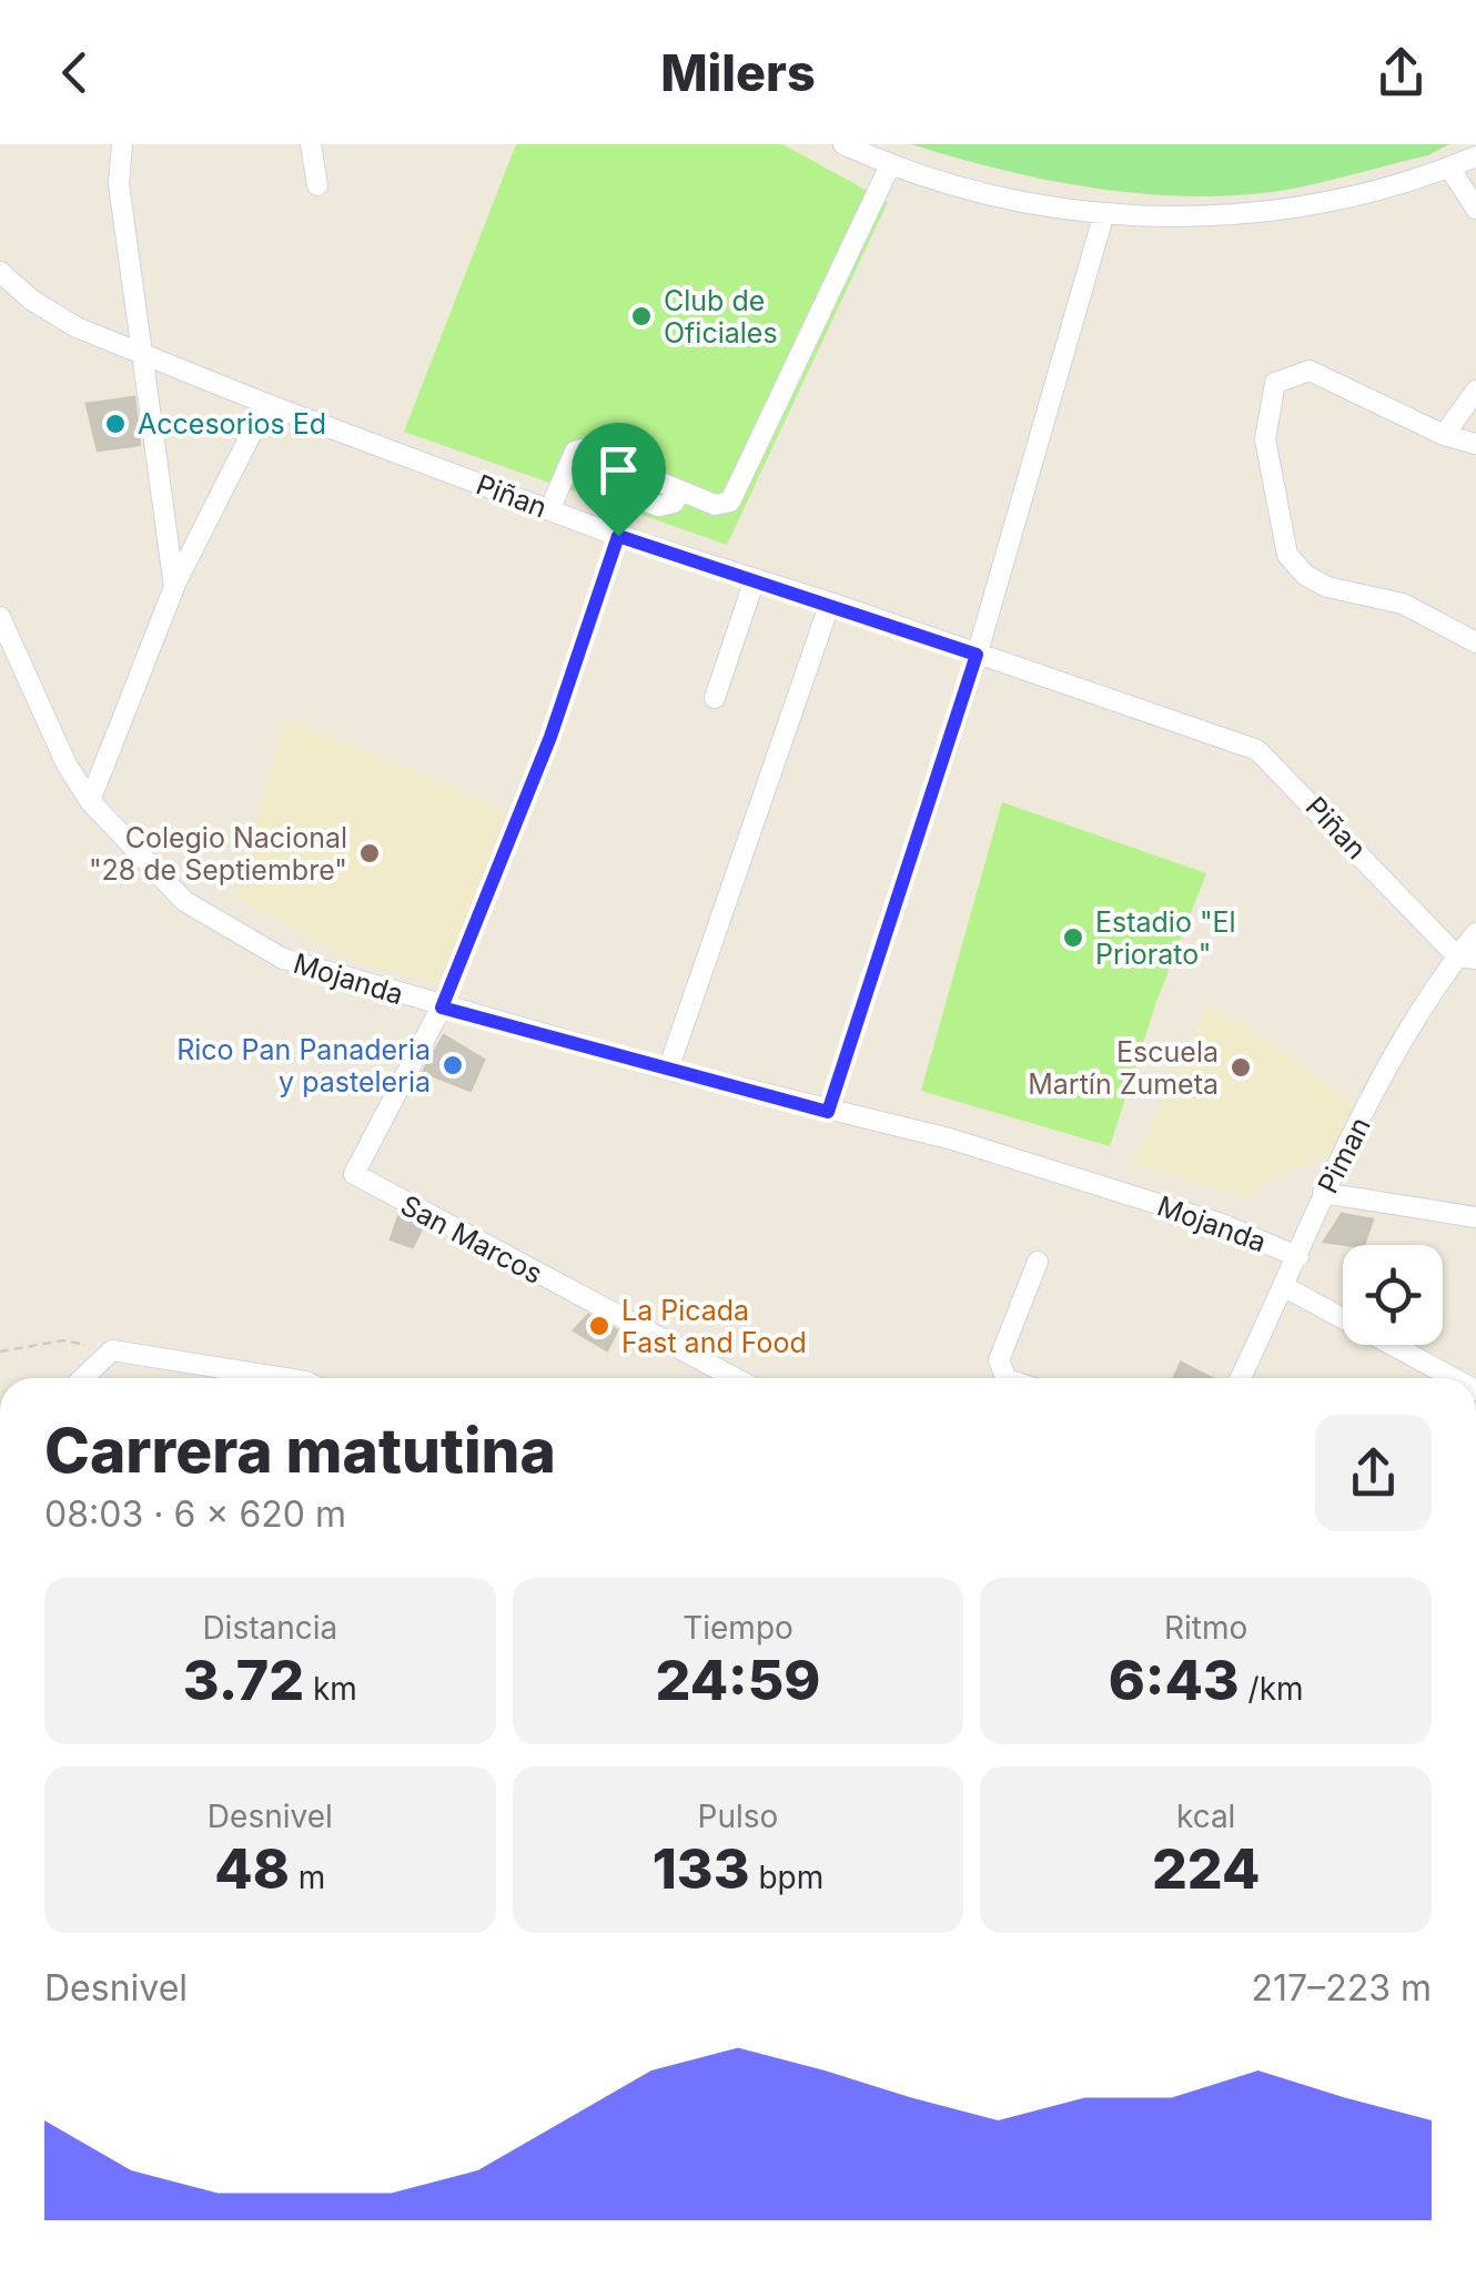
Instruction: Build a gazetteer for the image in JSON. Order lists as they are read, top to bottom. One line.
{"streets":{"street":["Piñan","Mojanda","Piman","San Marcos"]},"crossings":[["Piñan","Piman"],["Mojanda","Piman"],["Mojanda","San Marcos"]],"places":["Club de Oficiales","Accesorios Ed","Colegio Nacional \"28 de Septiembre\"","Estadio \"El Priorato\"","Rico Pan Panaderia y pasteleria","Escuela Martín Zumeta","La Picada Fast and Food"],"page":{"header":"Milers","heading":["Carrera matutina","08:03 · 6 × 620 m"],"stats":[["Distancia","3.72 km"],["Tiempo","24:59"],["Ritmo","6:43 /km"],["Desnivel","48 m"],["Pulso","133 bpm"],["kcal","224"]],"chart":["Desnivel","217–223 m"]}}
